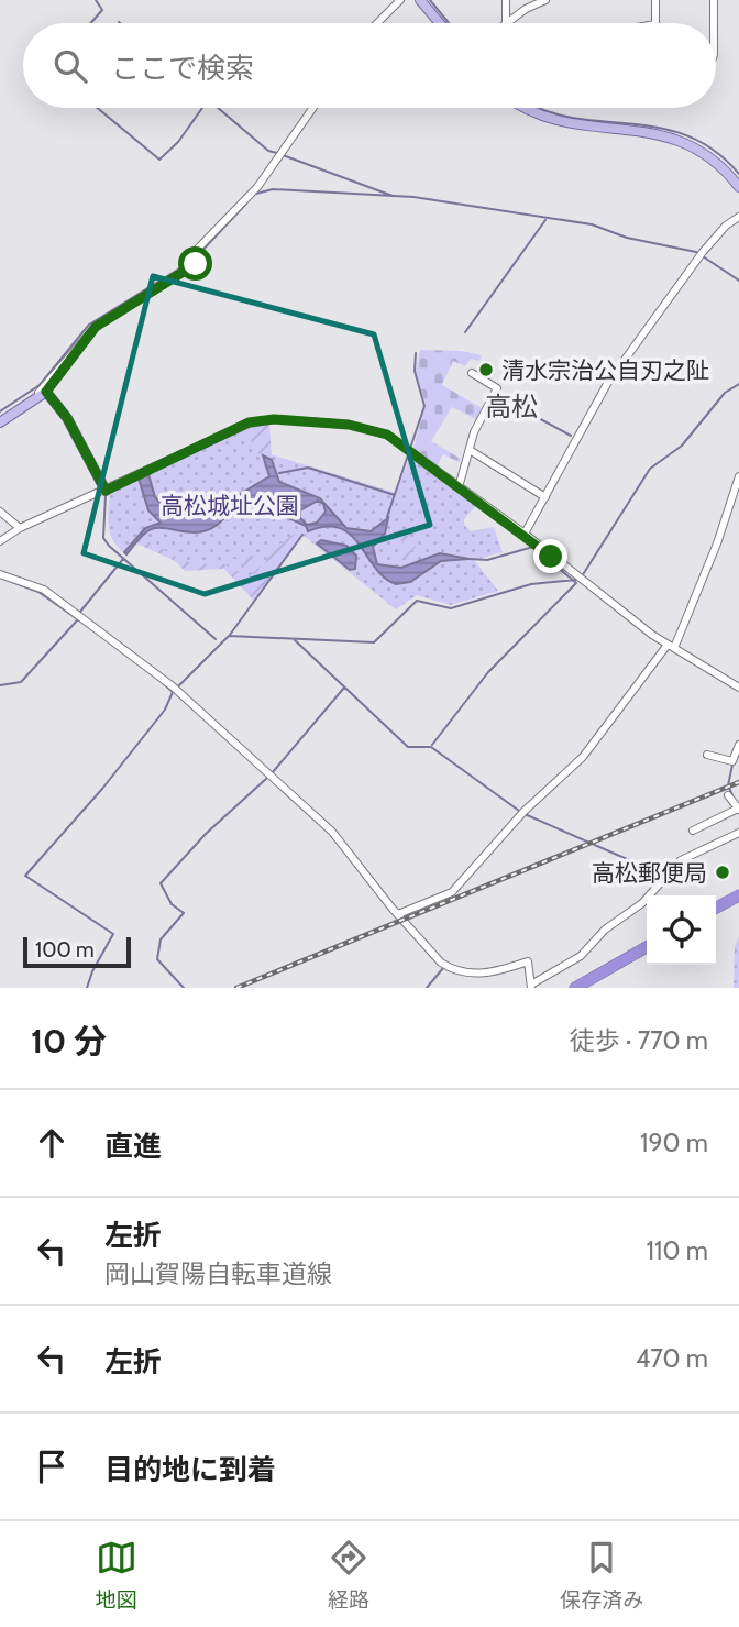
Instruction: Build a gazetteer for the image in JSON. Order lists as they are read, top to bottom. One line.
{"districts":["高松"],"parks":["高松城址公園"],"places":["清水宗治公自刃之阯","高松郵便局"],"scale_bar":"100 m","page":{"search":"ここで検索","scale":"100 m","heading":["10 分","徒歩 · 770 m"],"list":[["直進","190 m"],["左折","岡山賀陽自転車道線","110 m"],["左折","470 m"],"目的地に到着"],"nav":["地図","経路","保存済み"]}}
